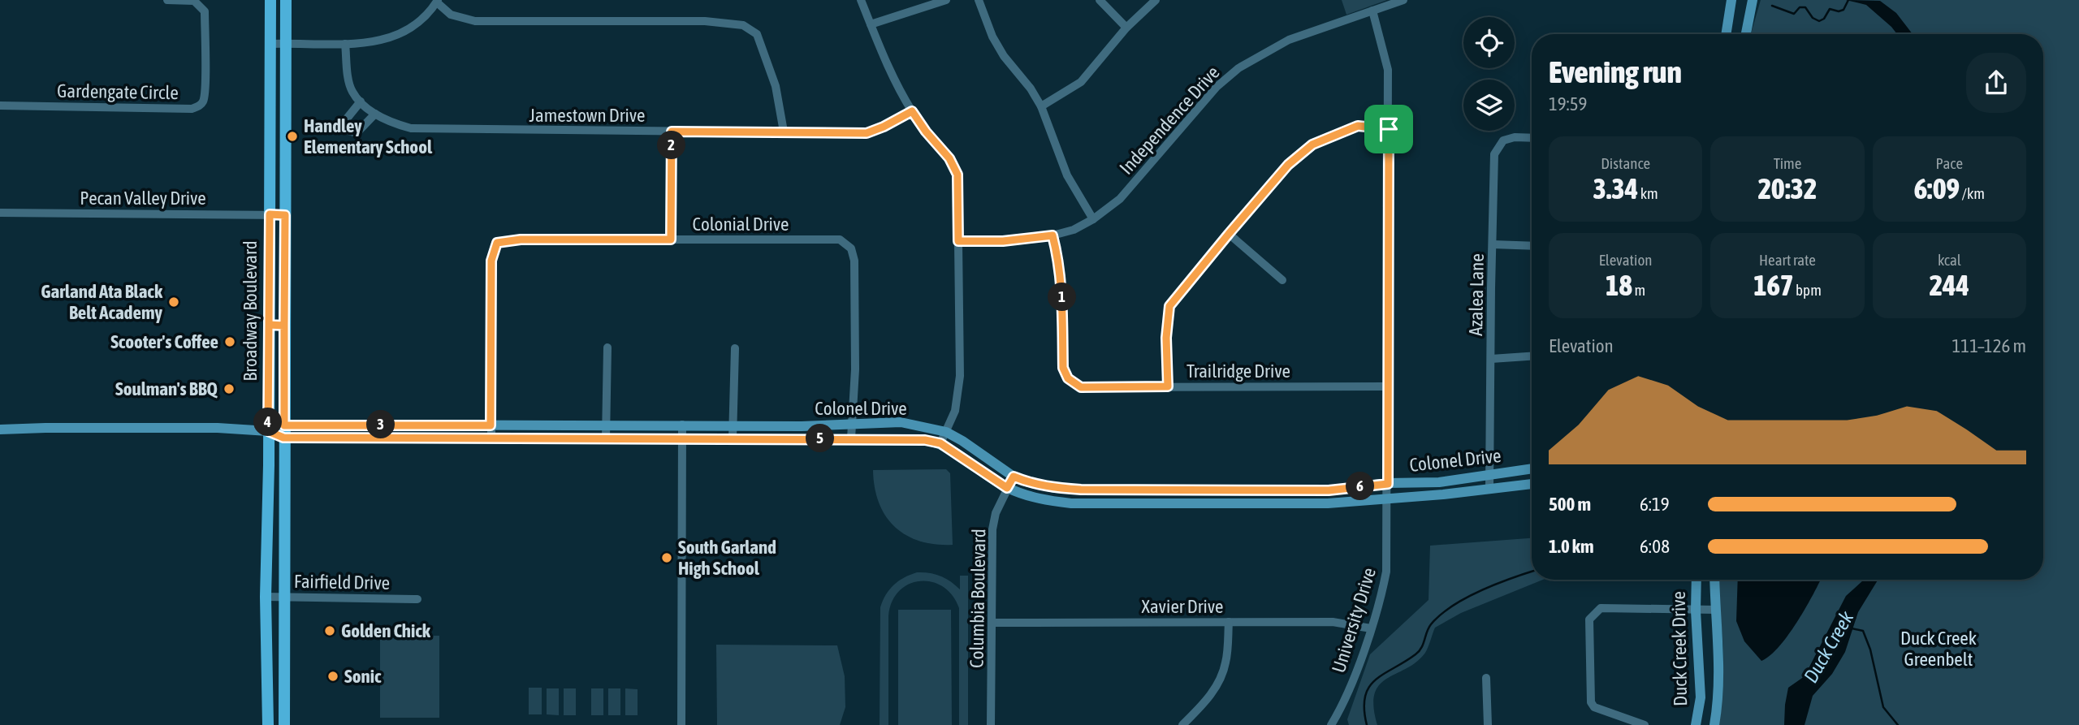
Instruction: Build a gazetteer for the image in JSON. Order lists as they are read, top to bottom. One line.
{"streets":{"main road":["Broadway Boulevard"],"street":["Gardengate Circle","Jamestown Drive","Independence Drive","Pecan Valley Drive","Colonial Drive","Azalea Lane","Trailridge Drive","Colonel Drive","Fairfield Drive","Columbia Boulevard","Xavier Drive","University Drive","Duck Creek Drive"]},"crossings":[["Independence Drive","Trailridge Drive"],["Independence Drive","University Drive"],["Pecan Valley Drive","Broadway Boulevard"],["Colonial Drive","Colonel Drive"],["Azalea Lane","Colonel Drive"],["Broadway Boulevard","Colonel Drive"],["Broadway Boulevard","Fairfield Drive"],["Trailridge Drive","University Drive"],["Colonel Drive","Columbia Boulevard"],["Colonel Drive","University Drive"],["Columbia Boulevard","Xavier Drive"],["Xavier Drive","University Drive"]],"water":["Duck Creek"],"parks":["Duck Creek Greenbelt"],"places":["Handley Elementary School","Garland Ata Black Belt Academy","Scooter's Coffee","Soulman's BBQ","South Garland High School","Golden Chick","Sonic"],"page":{"heading":["Evening run","19:59"],"pins":["2","1","4","3","5","6"],"stats":[["Distance","3.34 km"],["Time","20:32"],["Pace","6:09 /km"],["Elevation","18 m"],["Heart rate","167 bpm"],["kcal","244"]],"chart":["Elevation","111–126 m"],"list":[{"name":"500 m","note":"6:19"},{"name":"1.0 km","note":"6:08"}]}}
